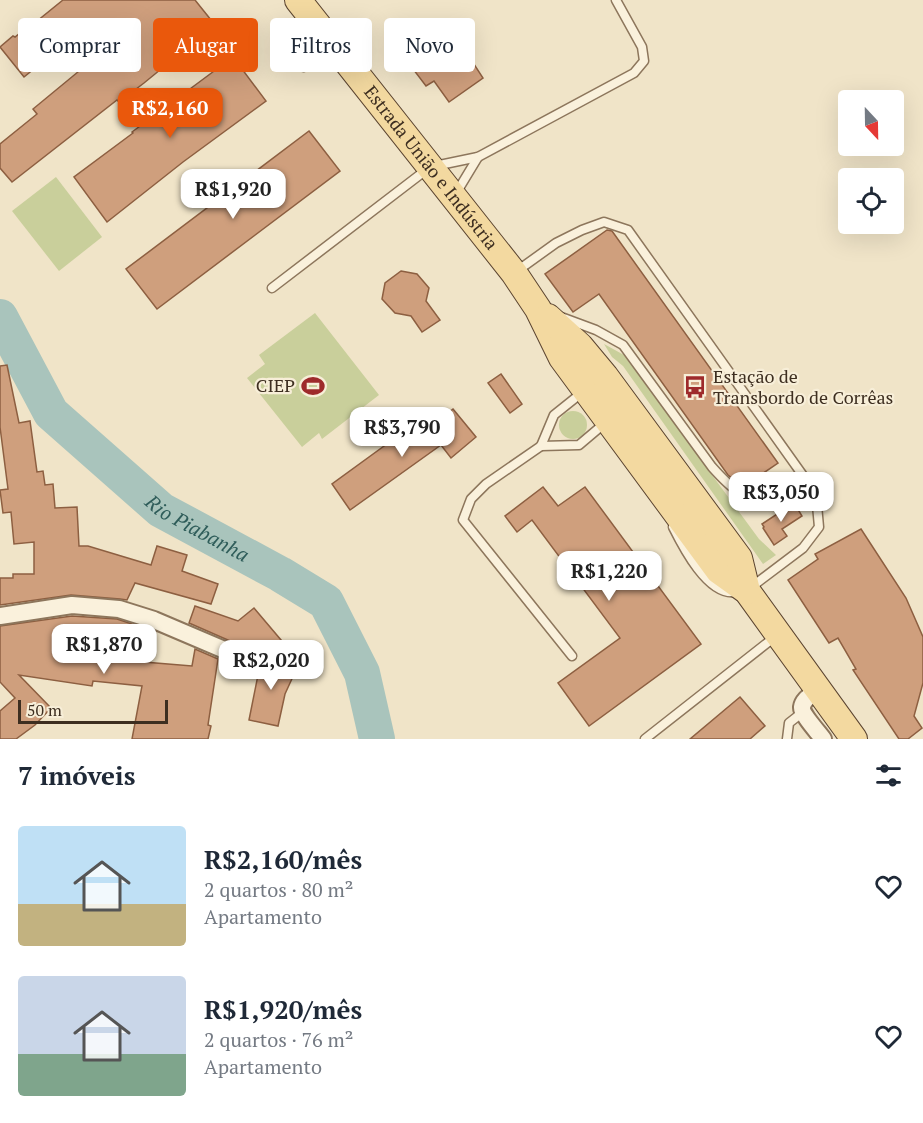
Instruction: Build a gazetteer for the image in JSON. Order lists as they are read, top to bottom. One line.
{"streets":{"main road":["Estrada União e Indústria"]},"water":["Rio Piabanha"],"places":{"sports":["CIEP"],"bus stop":["Estação de Transbordo de Corrêas"]},"scale_bar":"50 m","north":"bottom","page":{"chip":["Comprar","Alugar","Filtros","Novo"],"price":["R$2,160","R$1,920","R$3,790","R$3,050","R$1,220","R$1,870","R$2,020"],"scale":"50 m","heading":"7 imóveis","list":[{"name":"R$2,160/mês","note":"2 quartos · 80 m² · Apartamento"},{"name":"R$1,920/mês","note":"2 quartos · 76 m² · Apartamento"}]}}
